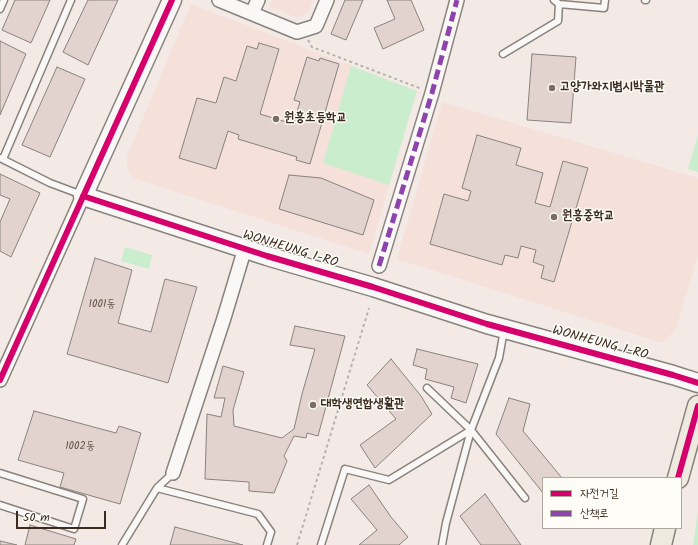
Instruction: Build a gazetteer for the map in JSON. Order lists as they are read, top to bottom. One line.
{"streets":{"street":["WONHEUNG 1-RO"]},"places":["고양가와지볍시박물관","원흥초등학교","원흥중학교","대학생연합생활관"],"house_numbers":["1001동","1002동"],"legend":["자전거길","산책로"],"scale_bar":"50 m"}
